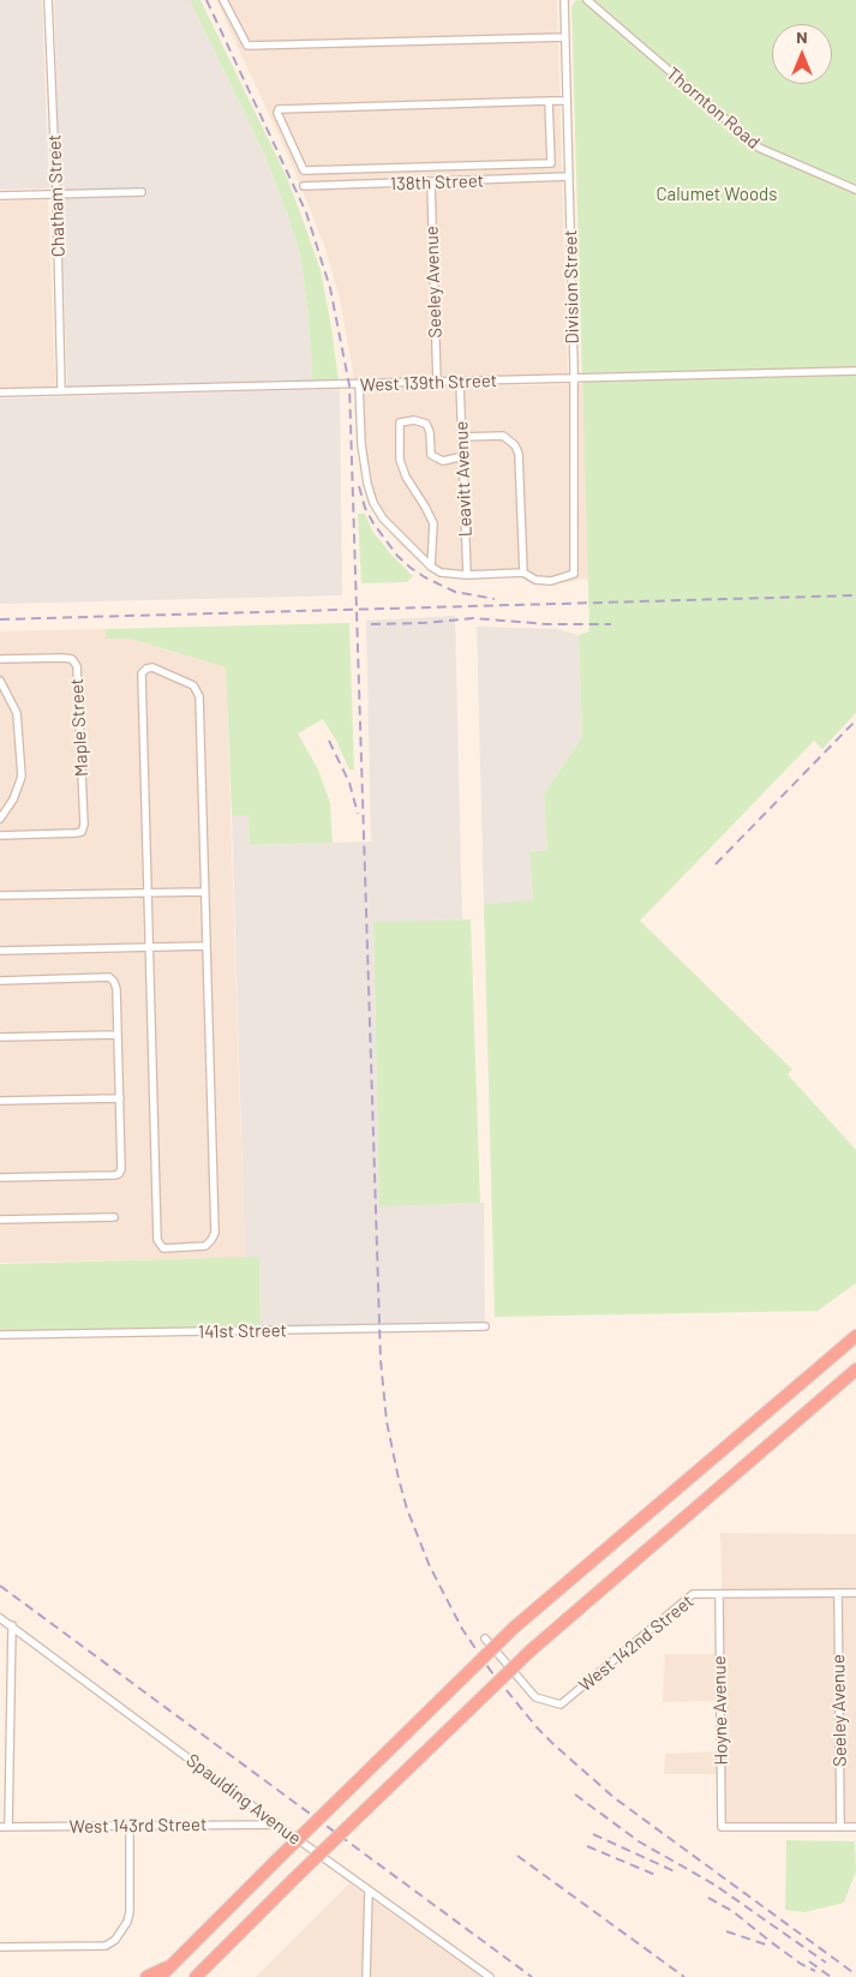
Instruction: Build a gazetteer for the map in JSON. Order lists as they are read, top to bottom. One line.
{"streets":{"street":["Thornton Road","138th Street","Chatham Street","Seeley Avenue","Division Street","West 139th Street","Leavitt Avenue","Maple Street","141st Street","West 142nd Street","Hoyne Avenue","Spaulding Avenue","West 143rd Street"]},"crossings":[["138th Street","Seeley Avenue"],["138th Street","Division Street"],["Chatham Street","West 139th Street"],["Seeley Avenue","West 139th Street"],["Seeley Avenue","West 142nd Street"],["Seeley Avenue","Hoyne Avenue"],["Division Street","West 139th Street"],["West 139th Street","Leavitt Avenue"],["West 142nd Street","Hoyne Avenue"],["Spaulding Avenue","West 143rd Street"]],"parks":["Calumet Woods"],"north":"top"}
